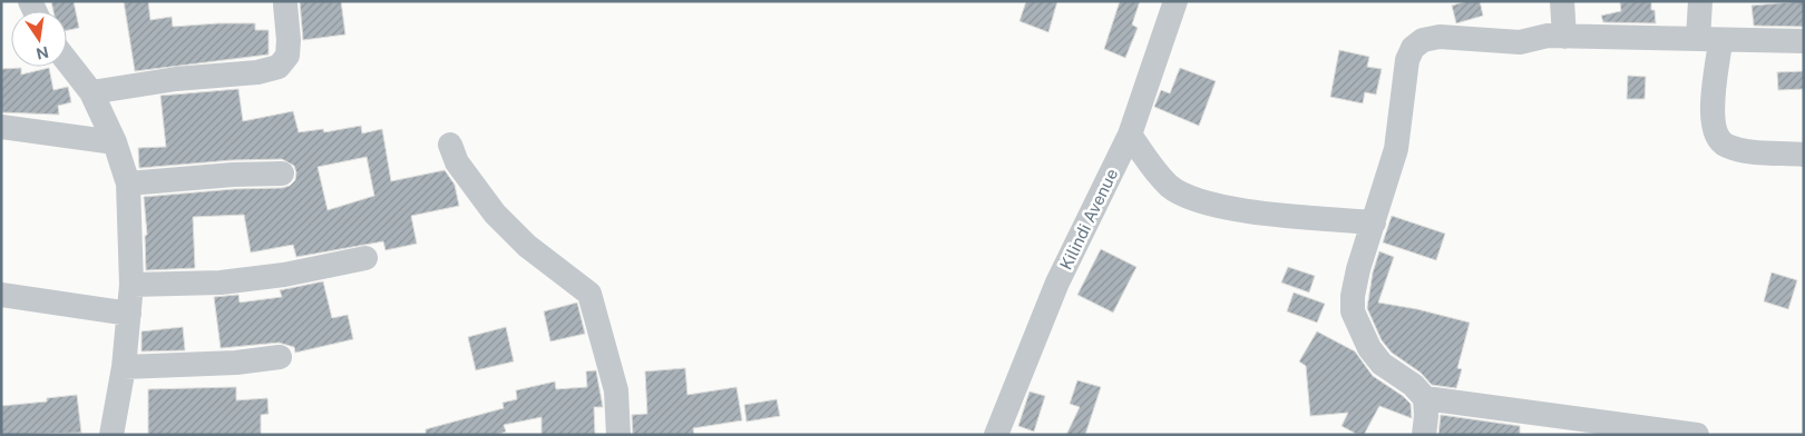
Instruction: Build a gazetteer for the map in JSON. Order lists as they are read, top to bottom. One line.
{"streets":{"street":["Kilindi Avenue"]},"north":"bottom"}
